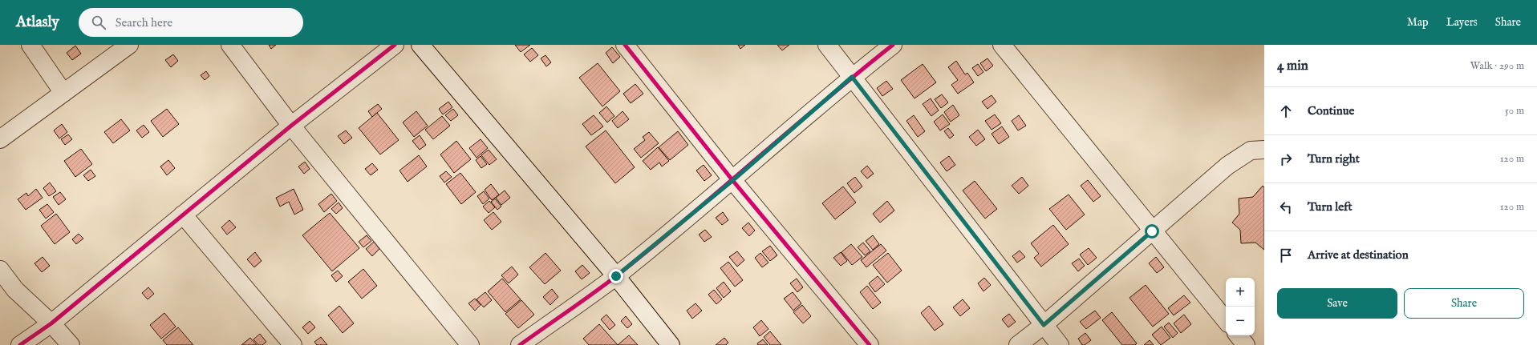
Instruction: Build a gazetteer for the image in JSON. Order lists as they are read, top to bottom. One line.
{"page":{"header":"Atlasly","search":"Search here","nav":["Map","Layers","Share"],"heading":["4 min","Walk · 290 m"],"list":[["Continue","50 m"],["Turn right","120 m"],["Turn left","120 m"],"Arrive at destination"],"map_buttons":["+","−"],"buttons":["Save","Share"]}}
